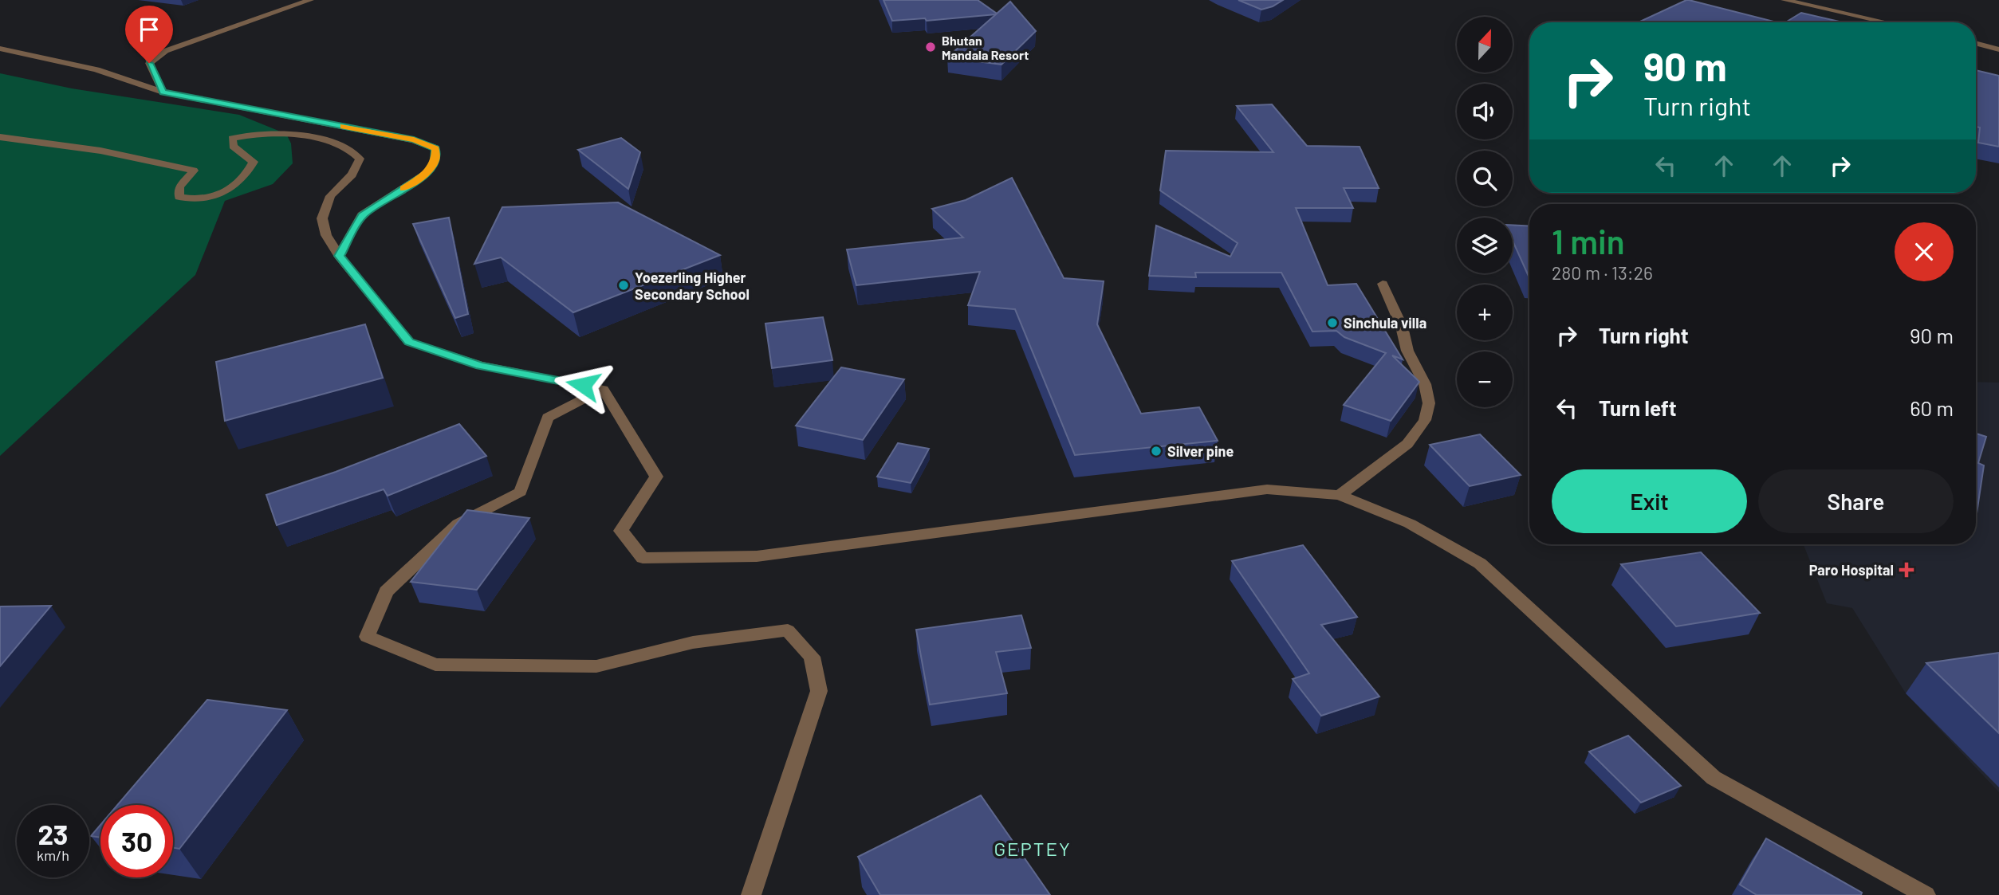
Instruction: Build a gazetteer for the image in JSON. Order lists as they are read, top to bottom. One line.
{"districts":["GEPTEY"],"places":{"other":["Bhutan Mandala Resort","Yoezerling Higher Secondary School","Sinchula villa","Silver pine"],"health":["Paro Hospital"]},"north":"top","page":{"map_buttons":["+","−"],"turn":["90 m","Turn right"],"heading":["1 min","280 m · 13:26"],"list":[{"name":"Turn right","value":"90 m"},{"name":"Turn left","value":"60 m"}],"buttons":["Exit","Share"],"speed":"23 km/h","limit":"30"}}
